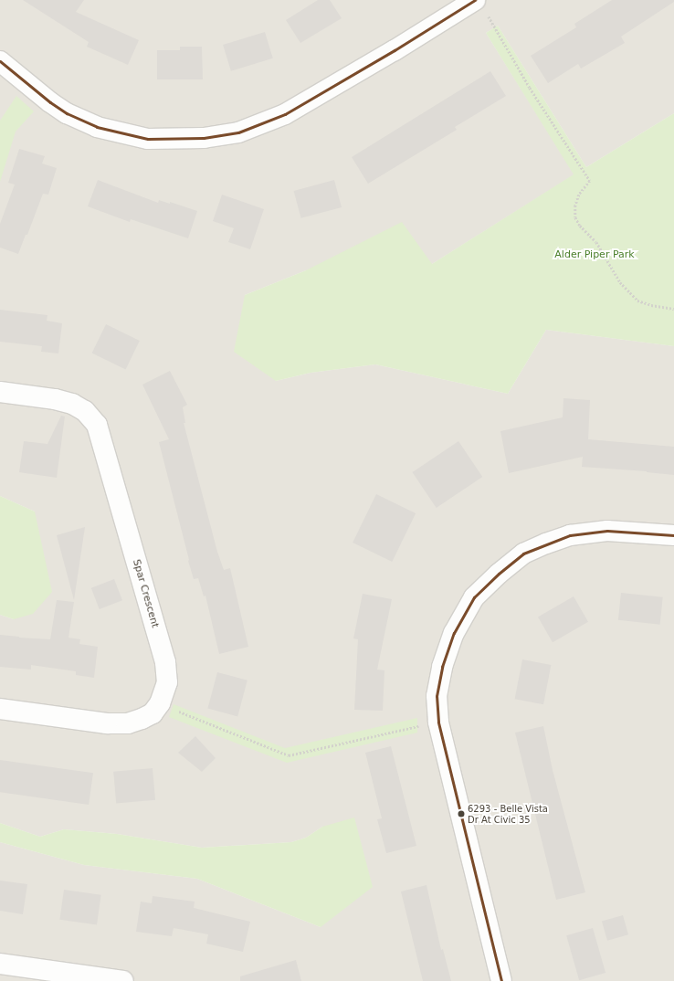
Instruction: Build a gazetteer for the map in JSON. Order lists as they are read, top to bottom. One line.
{"streets":{"street":["Spar Crescent"]},"parks":["Alder Piper Park"],"places":["6293 - Belle Vista Dr At Civic 35"]}
